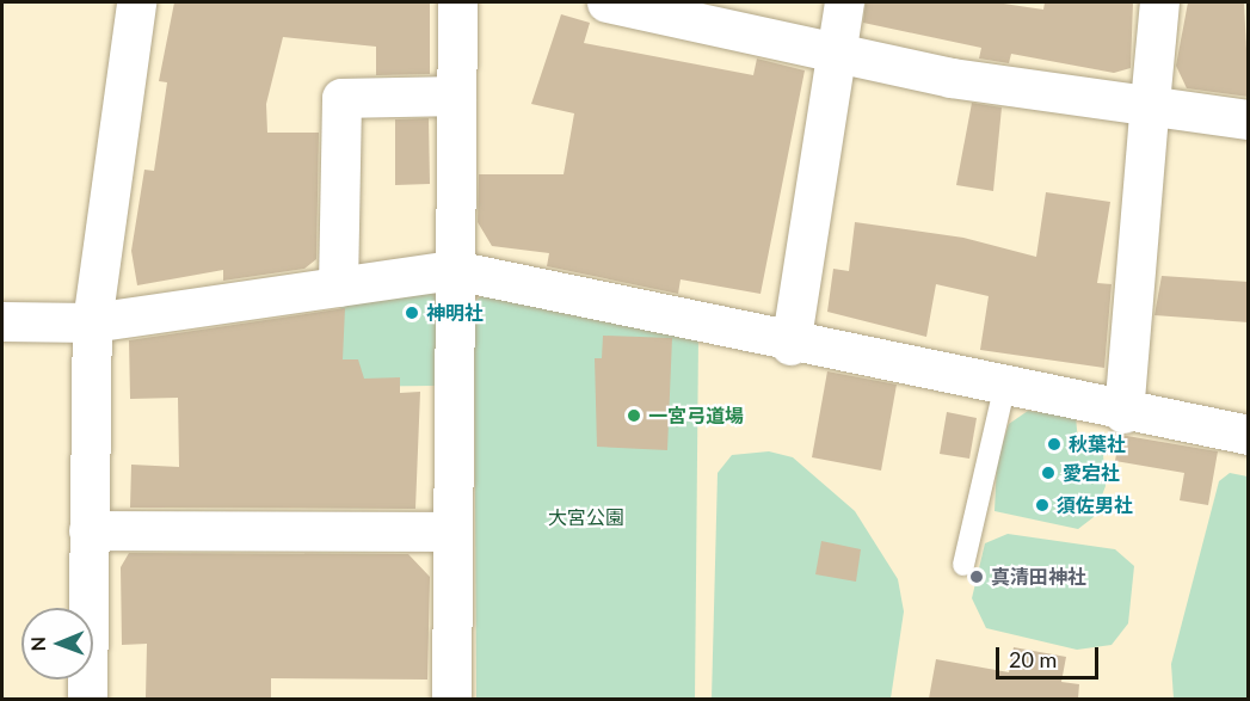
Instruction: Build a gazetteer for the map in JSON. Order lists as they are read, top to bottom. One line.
{"parks":["大宮公園"],"places":["神明社","一宮弓道場","秋葉社","愛宕社","須佐男社","真清田神社"],"scale_bar":"20 m","north":"left"}
